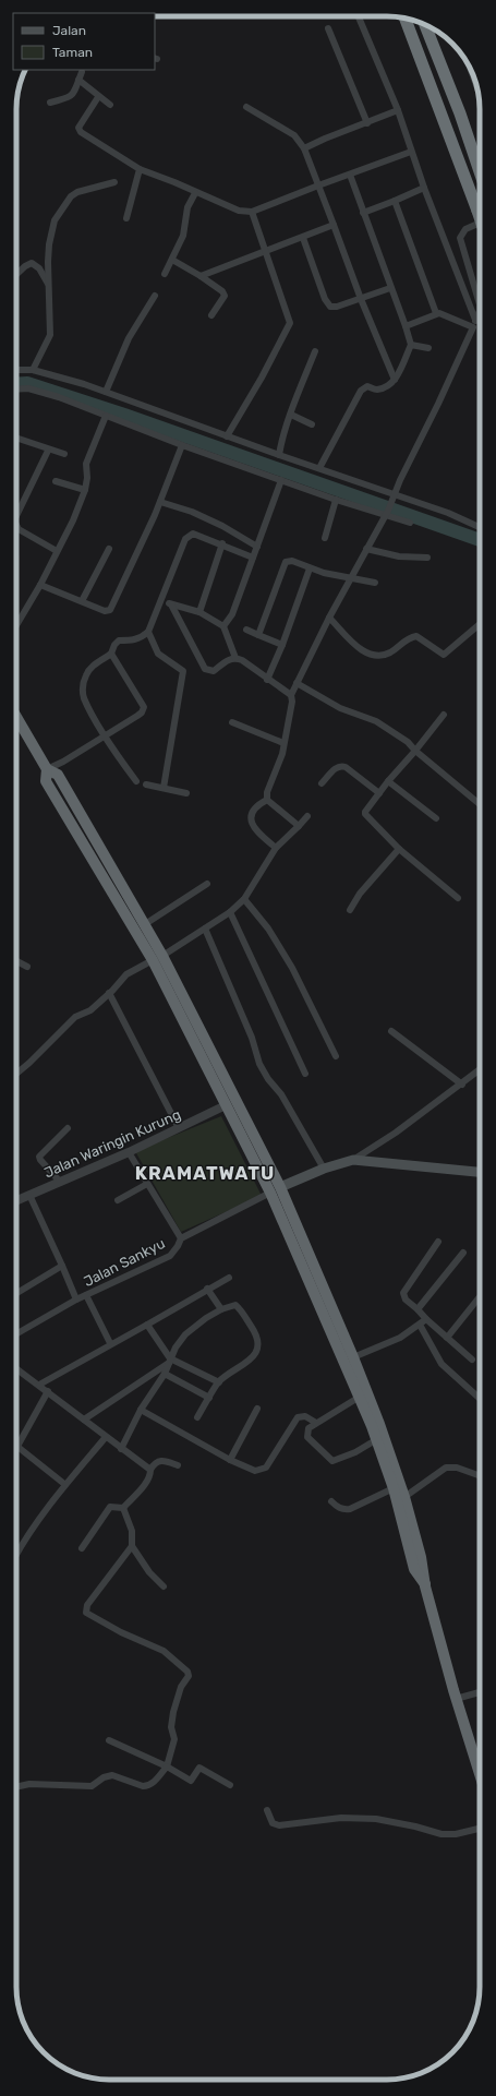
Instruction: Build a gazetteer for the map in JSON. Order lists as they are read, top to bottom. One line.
{"streets":{"street":["Jalan Waringin Kurung","Jalan Sankyu"]},"districts":["KRAMATWATU"],"legend":["Jalan","Taman"]}
